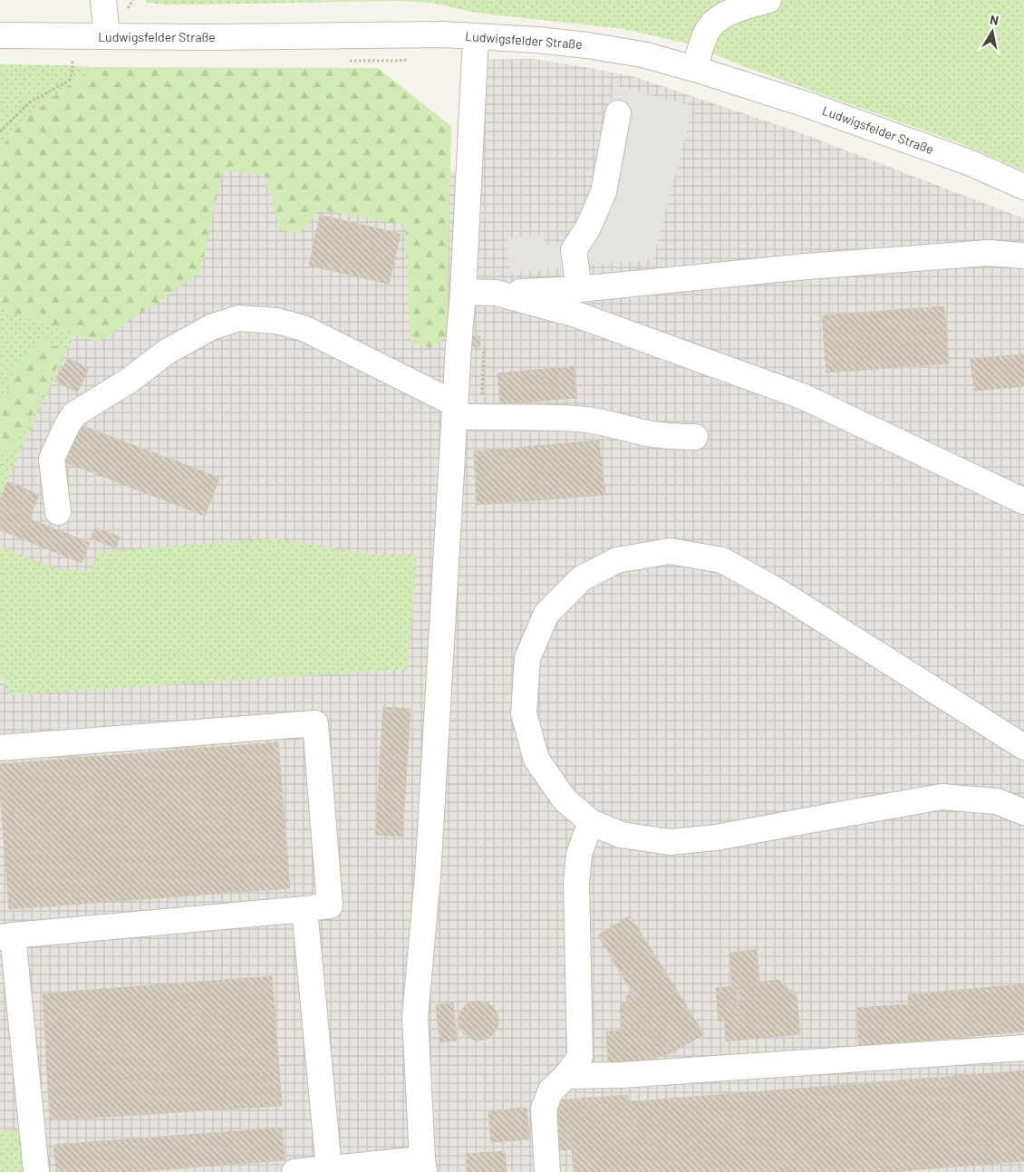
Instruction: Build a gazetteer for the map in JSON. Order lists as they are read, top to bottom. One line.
{"streets":{"street":["Ludwigsfelder Straße"]},"north":"top"}
